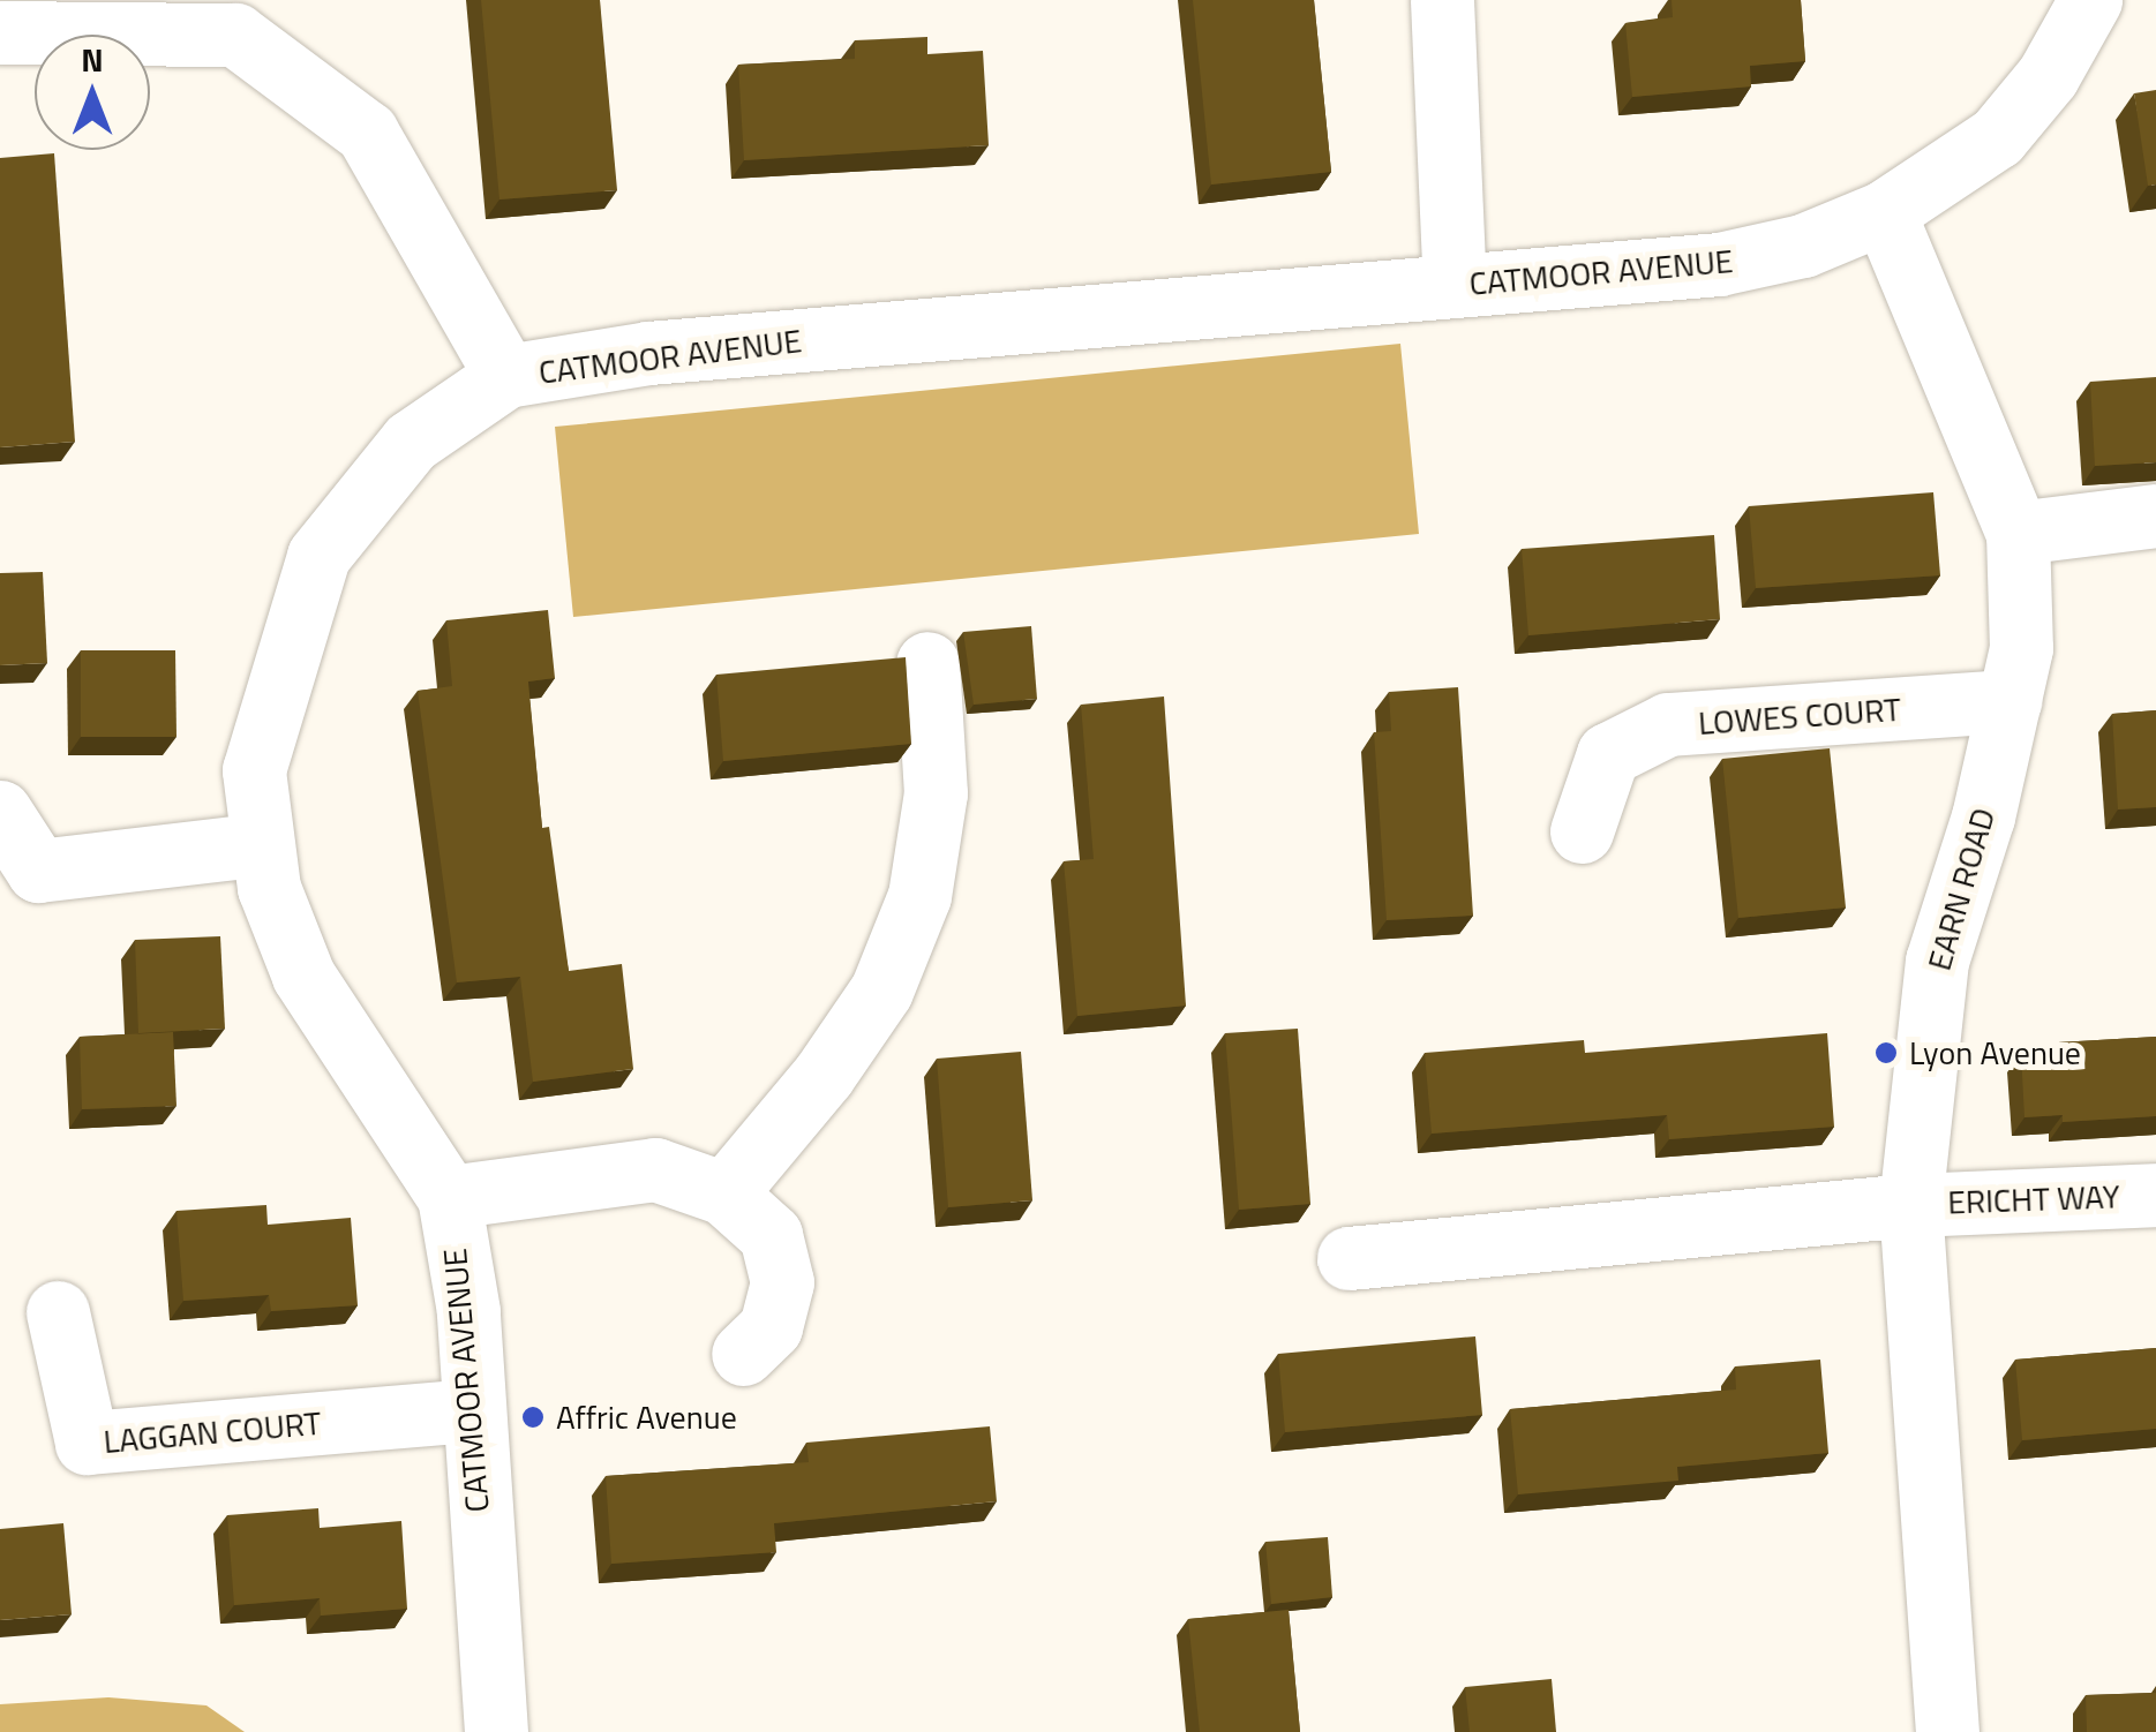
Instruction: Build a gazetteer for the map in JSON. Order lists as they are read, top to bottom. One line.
{"streets":{"street":["CATMOOR AVENUE","LOWES COURT","EARN ROAD","ERICHT WAY","LAGGAN COURT"]},"crossings":[["CATMOOR AVENUE","EARN ROAD"],["CATMOOR AVENUE","LAGGAN COURT"],["LOWES COURT","EARN ROAD"],["EARN ROAD","ERICHT WAY"]],"places":["Lyon Avenue","Affric Avenue"],"north":"top"}
